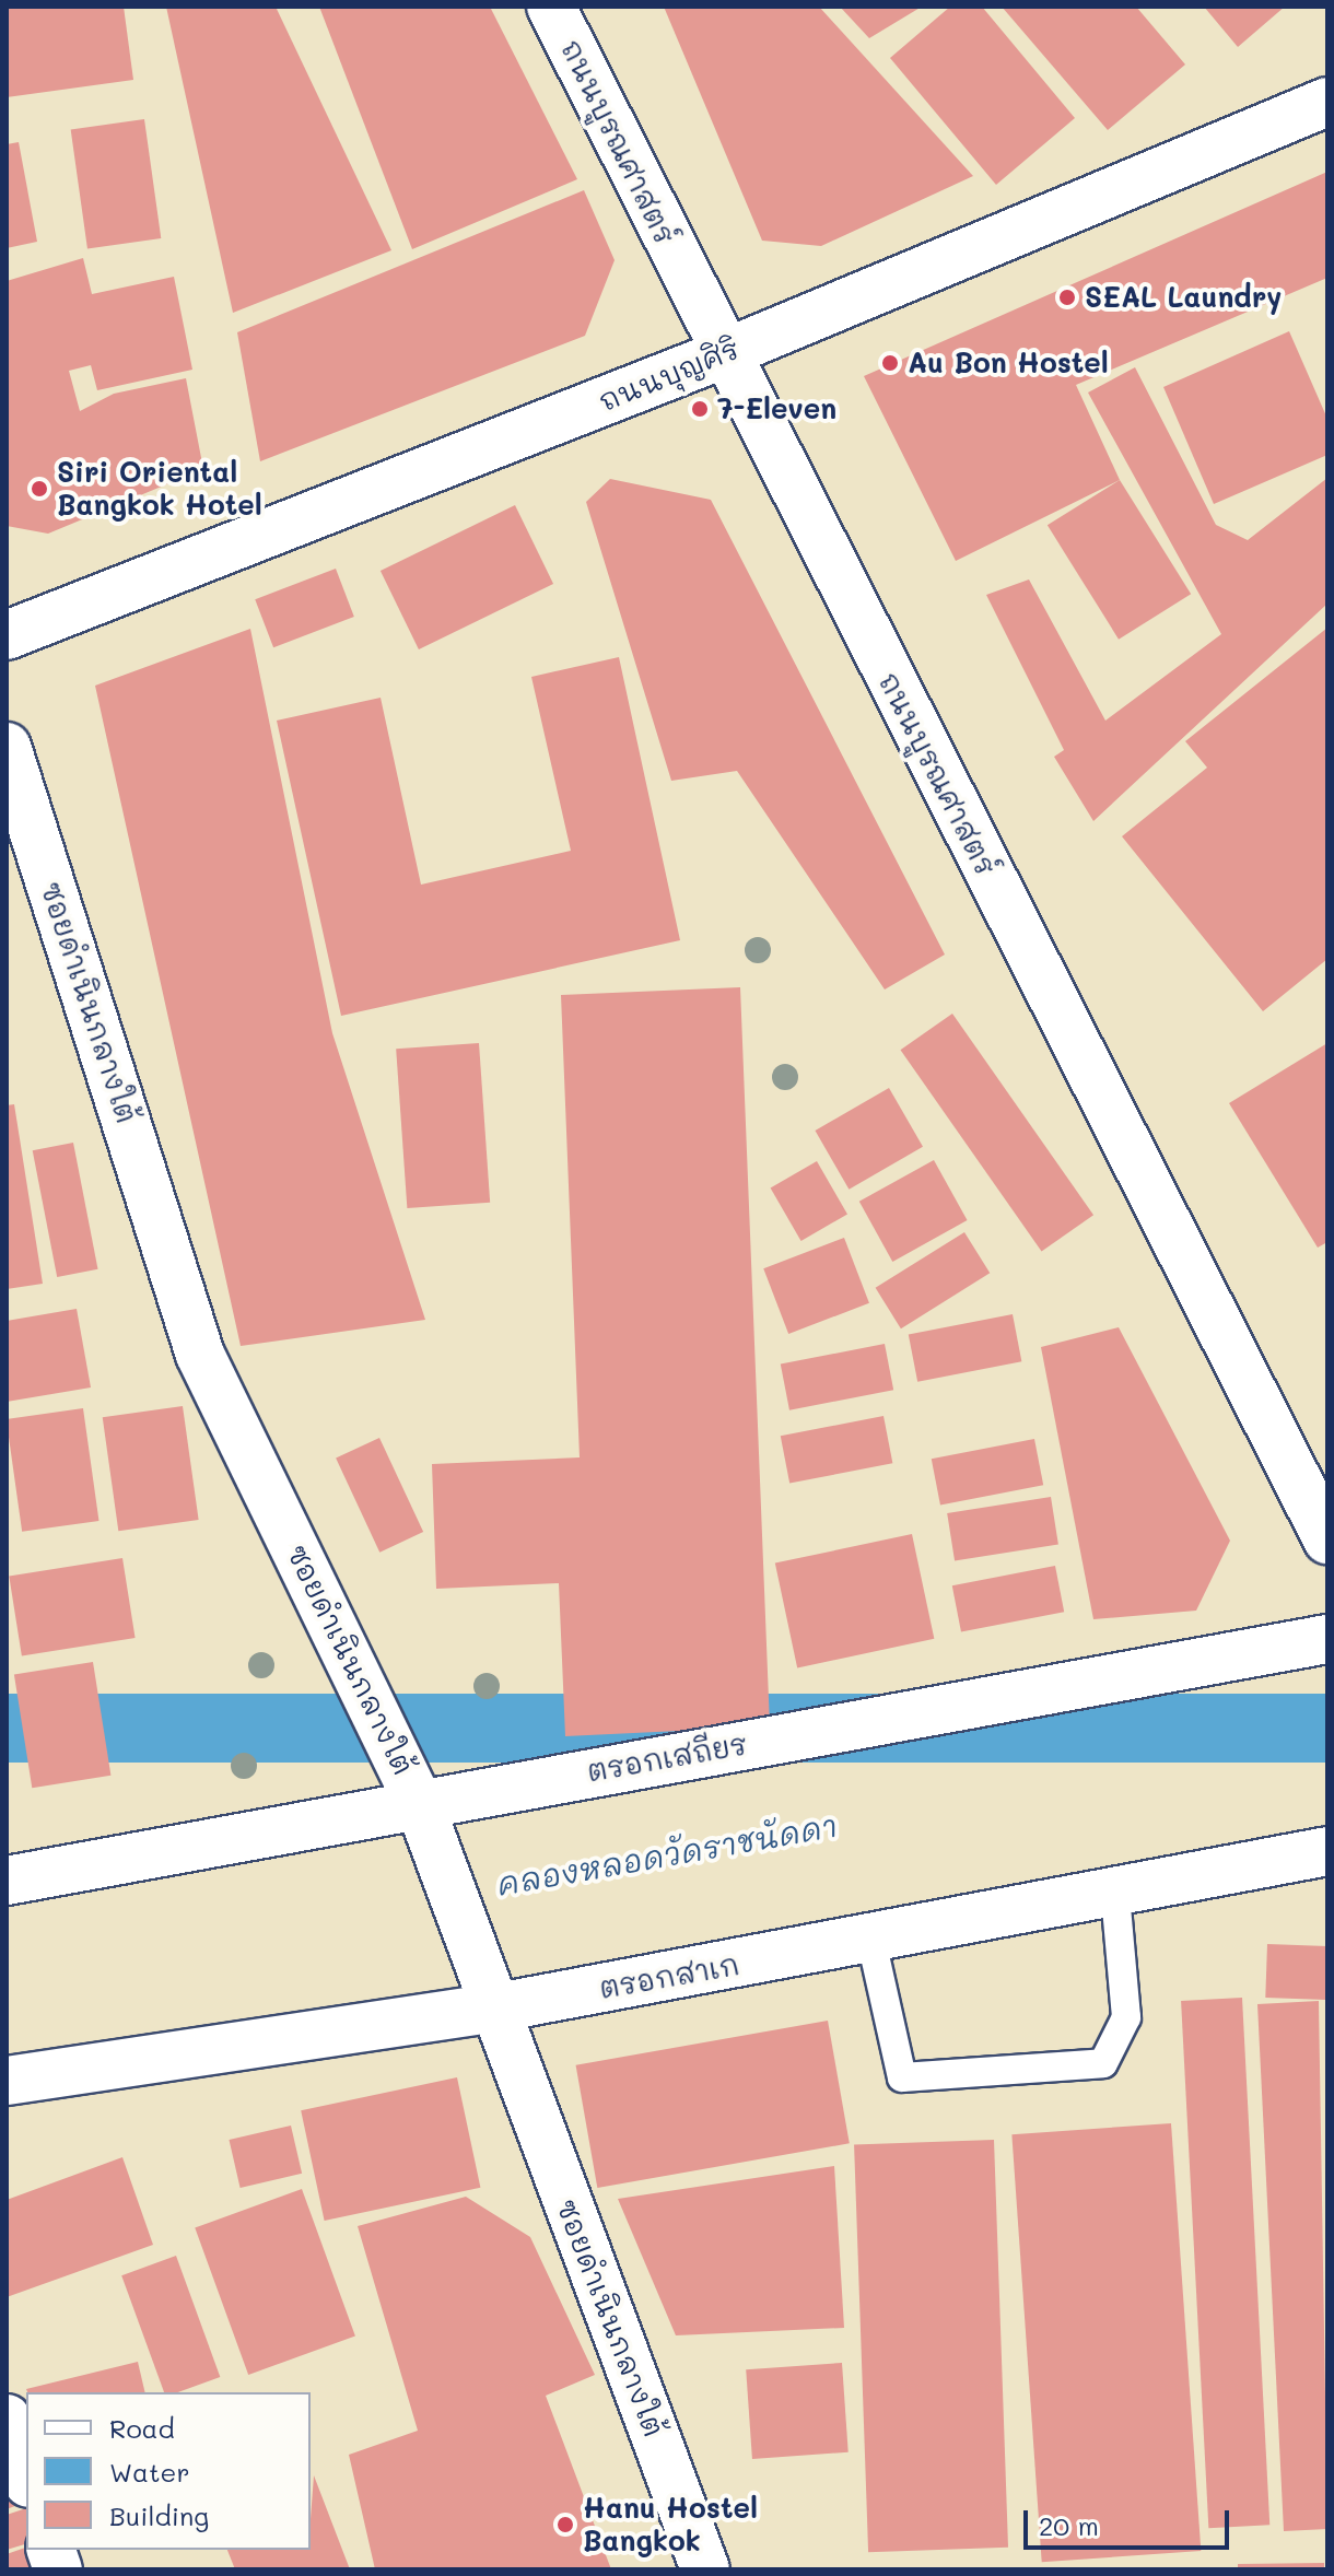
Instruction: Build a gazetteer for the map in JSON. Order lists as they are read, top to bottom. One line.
{"streets":{"street":["ถนนบูรณศาสตร์","ถนนบุญศิริ","ซอยดำเนินกลางใต้","ตรอกเสถียร","ตรอกสาเก"]},"crossings":[["ถนนบูรณศาสตร์","ถนนบุญศิริ"],["ซอยดำเนินกลางใต้","ตรอกเสถียร"],["ซอยดำเนินกลางใต้","ตรอกสาเก"]],"water":["คลองหลอดวัดราชนัดดา"],"places":["SEAL Laundry","Au Bon Hostel","7-Eleven","Siri Oriental Bangkok Hotel","Hanu Hostel Bangkok"],"legend":["Road","Water","Building"],"scale_bar":"20 m"}
